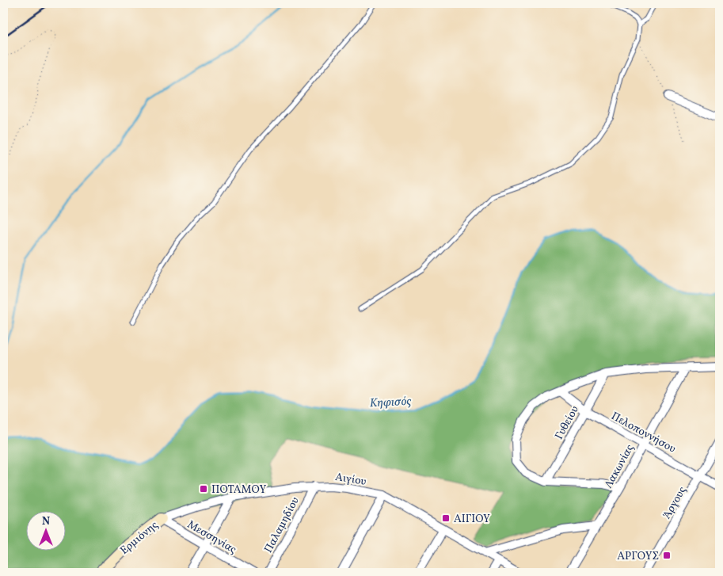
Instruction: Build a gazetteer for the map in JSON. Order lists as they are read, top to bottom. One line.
{"streets":{"street":["Γυθείου","Πελοποννήσου","Λακωνίας","Αιγίου","Άργους","Παλαμηδίου","Μεσσηνίας","Ερμιόνης"]},"crossings":[["Γυθείου","Πελοποννήσου"],["Πελοποννήσου","Λακωνίας"],["Πελοποννήσου","Άργους"],["Αιγίου","Παλαμηδίου"],["Αιγίου","Μεσσηνίας"],["Αιγίου","Ερμιόνης"],["Μεσσηνίας","Ερμιόνης"]],"water":["Κηφισός"],"places":{"transit":["ΠΟΤΑΜΟΥ","ΑΙΓΙΟΥ","ΑΡΓΟΥΣ"]},"north":"top"}
